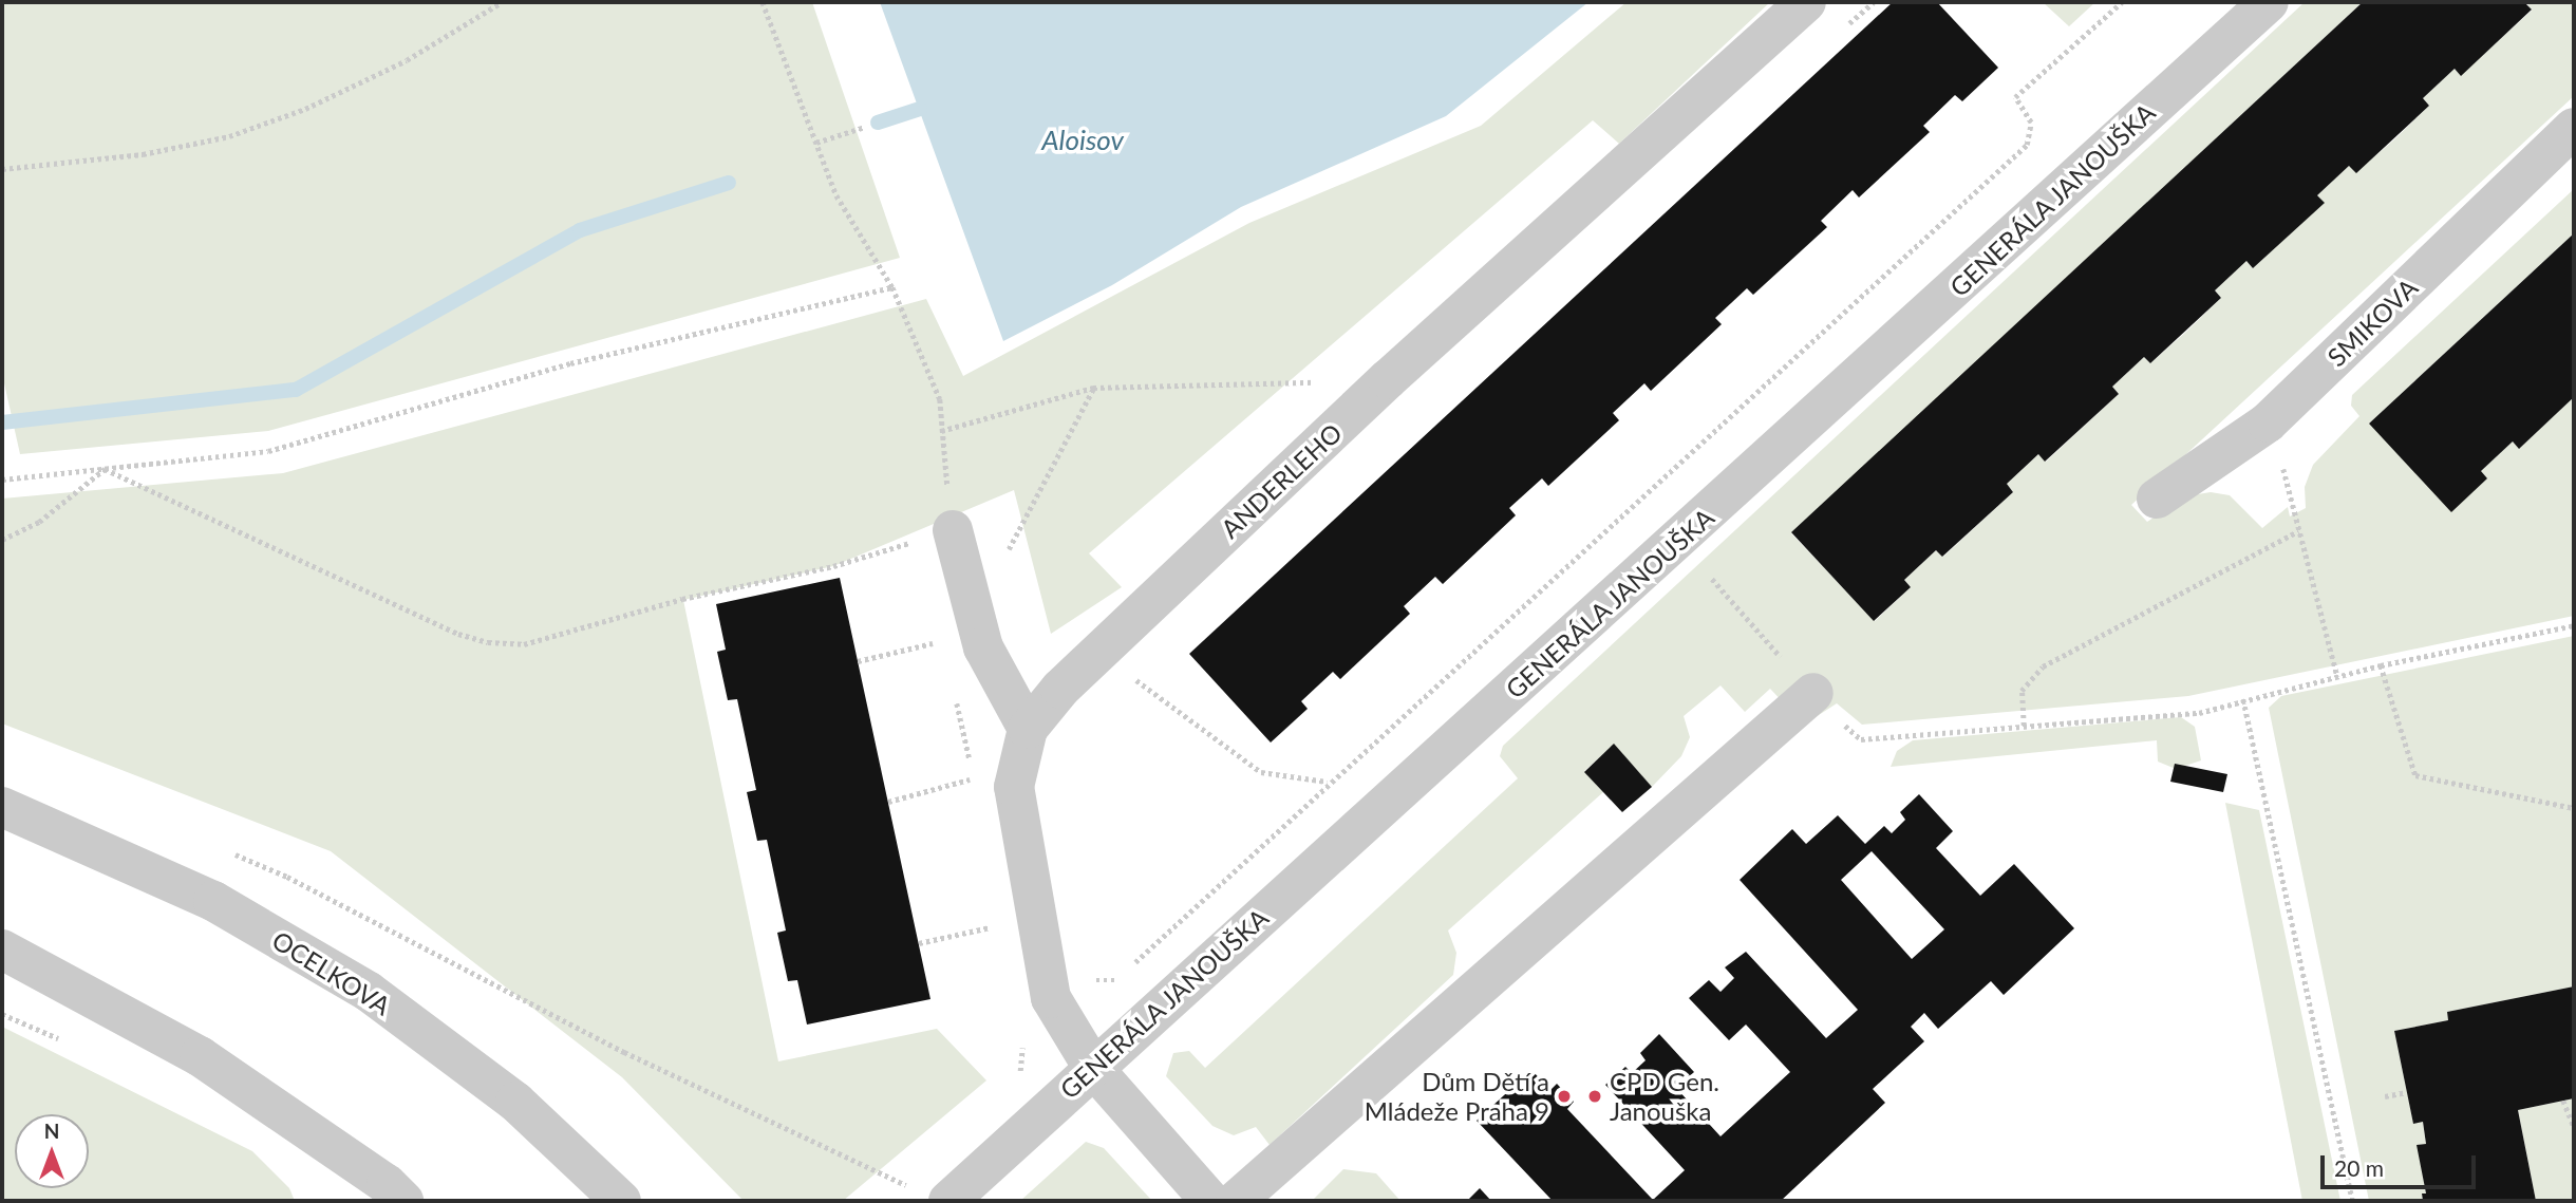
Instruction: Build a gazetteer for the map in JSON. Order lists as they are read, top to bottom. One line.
{"streets":{"street":["GENERÁLA JANOUŠKA","SMIKOVA","ANDERLEHO","OCELKOVA"]},"crossings":[["GENERÁLA JANOUŠKA","ANDERLEHO"]],"water":["Aloisov"],"places":["Dům Dětí a Mládeže Praha 9","CPD Gen. Janouška"],"scale_bar":"20 m","north":"top"}
